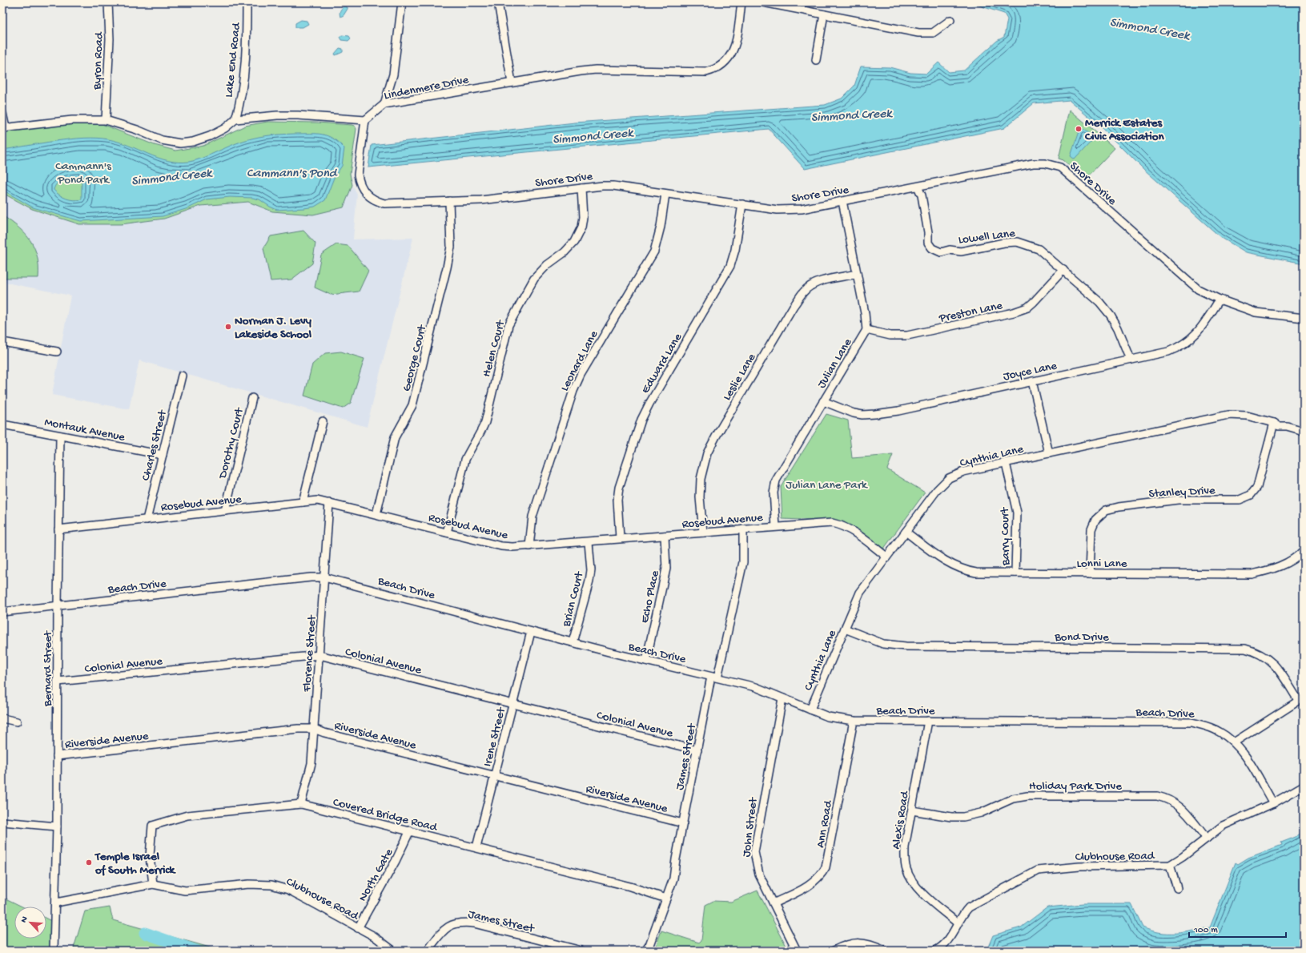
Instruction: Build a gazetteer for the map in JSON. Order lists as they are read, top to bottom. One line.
{"streets":{"street":["Lake End Road","Byron Road","Lindenmere Drive","Shore Drive","Lowell Lane","Preston Lane","Helen Court","George Court","Leonard Lane","Edward Lane","Julian Lane","Joyce Lane","Leslie Lane","Montauk Avenue","Dorothy Court","Charles Street","Cynthia Lane","Stanley Drive","Rosebud Avenue","Barry Court","Lonni Lane","Beach Drive","Echo Place","Brian Court","Bond Drive","Florence Street","Colonial Avenue","Bernard Street","Riverside Avenue","Irene Street","James Street","Holiday Park Drive","Covered Bridge Road","Alexis Road","Ann Road","John Street","Clubhouse Road","North Gate"]},"crossings":[["Lindenmere Drive","Shore Drive"],["Shore Drive","Lowell Lane"],["Shore Drive","Helen Court"],["Shore Drive","George Court"],["Shore Drive","Leonard Lane"],["Shore Drive","Edward Lane"],["Shore Drive","Julian Lane"],["Shore Drive","Joyce Lane"],["Lowell Lane","Preston Lane"],["Lowell Lane","Joyce Lane"],["Preston Lane","Julian Lane"],["Helen Court","Rosebud Avenue"],["George Court","Rosebud Avenue"],["Leonard Lane","Rosebud Avenue"],["Edward Lane","Rosebud Avenue"],["Julian Lane","Joyce Lane"],["Julian Lane","Leslie Lane"],["Julian Lane","Rosebud Avenue"],["Leslie Lane","Rosebud Avenue"],["Montauk Avenue","Charles Street"],["Montauk Avenue","Bernard Street"],["Dorothy Court","Rosebud Avenue"],["Charles Street","Rosebud Avenue"],["Cynthia Lane","Stanley Drive"],["Cynthia Lane","Rosebud Avenue"],["Cynthia Lane","Barry Court"],["Cynthia Lane","Lonni Lane"],["Cynthia Lane","Beach Drive"],["Cynthia Lane","Bond Drive"],["Stanley Drive","Lonni Lane"],["Rosebud Avenue","Echo Place"],["Rosebud Avenue","Brian Court"],["Rosebud Avenue","Florence Street"],["Rosebud Avenue","Bernard Street"],["Rosebud Avenue","James Street"],["Barry Court","Lonni Lane"],["Beach Drive","Echo Place"],["Beach Drive","Brian Court"],["Beach Drive","Florence Street"],["Beach Drive","Bernard Street"],["Beach Drive","Irene Street"],["Beach Drive","James Street"],["Beach Drive","Alexis Road"],["Beach Drive","Ann Road"],["Beach Drive","John Street"],["Beach Drive","Clubhouse Road"],["Florence Street","Colonial Avenue"],["Florence Street","Riverside Avenue"],["Florence Street","Covered Bridge Road"],["Colonial Avenue","Bernard Street"],["Colonial Avenue","Irene Street"],["Colonial Avenue","James Street"],["Bernard Street","Riverside Avenue"],["Bernard Street","Clubhouse Road"],["Riverside Avenue","Irene Street"],["Riverside Avenue","James Street"],["Irene Street","Covered Bridge Road"],["James Street","Covered Bridge Road"],["Holiday Park Drive","Alexis Road"],["Holiday Park Drive","Clubhouse Road"],["Covered Bridge Road","Clubhouse Road"],["Covered Bridge Road","North Gate"],["Alexis Road","Clubhouse Road"],["Ann Road","John Street"],["Clubhouse Road","North Gate"]],"water":["Simmond Creek","Cammann's Pond"],"parks":["Cammann's Pond Park","Julian Lane Park"],"places":["Merrick Estates Civic Association","Norman J. Levy Lakeside School","Temple Israel of South Merrick"],"scale_bar":"100 m","north":"top left"}
